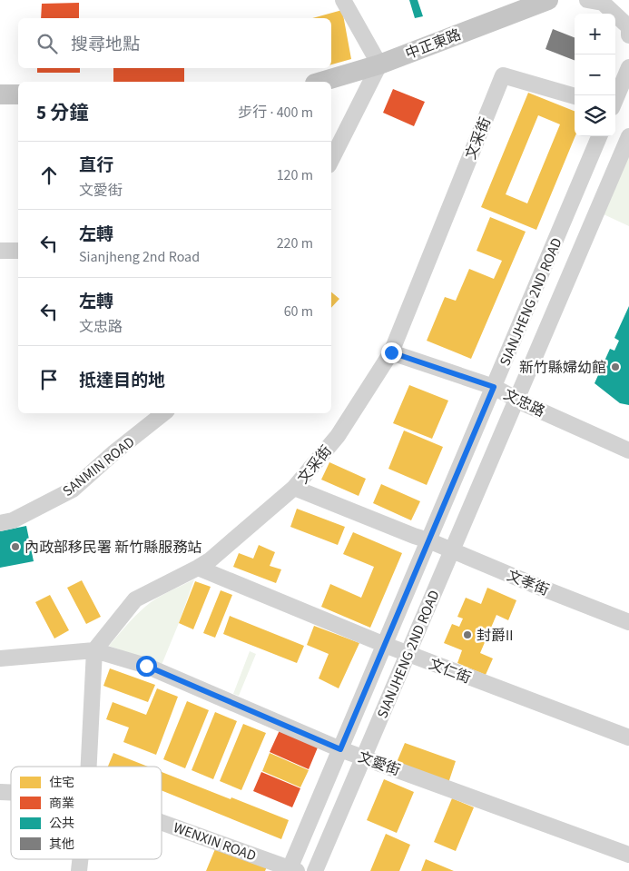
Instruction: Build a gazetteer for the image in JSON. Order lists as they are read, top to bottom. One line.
{"streets":{"main road":["中正東路"],"street":["文采街","SIANJHENG 2ND ROAD","文忠路","SANMIN ROAD","文孝街","文仁街","文愛街","WENXIN ROAD"]},"crossings":[["文采街","文忠路"],["文采街","文孝街"],["文采街","文仁街"],["文采街","文愛街"],["SIANJHENG 2ND ROAD","文忠路"],["SIANJHENG 2ND ROAD","文孝街"],["SIANJHENG 2ND ROAD","文仁街"],["SIANJHENG 2ND ROAD","文愛街"],["SIANJHENG 2ND ROAD","WENXIN ROAD"]],"places":["新竹縣婦幼館","內政部移民署 新竹縣服務站","封爵II"],"legend":["住宅","商業","公共","其他"],"page":{"map_buttons":["+","−"],"search":"搜尋地點","heading":["5 分鐘","步行 · 400 m"],"list":[["直行","文愛街","120 m"],["左轉","Sianjheng 2nd Road","220 m"],["左轉","文忠路","60 m"],"抵達目的地"]}}
